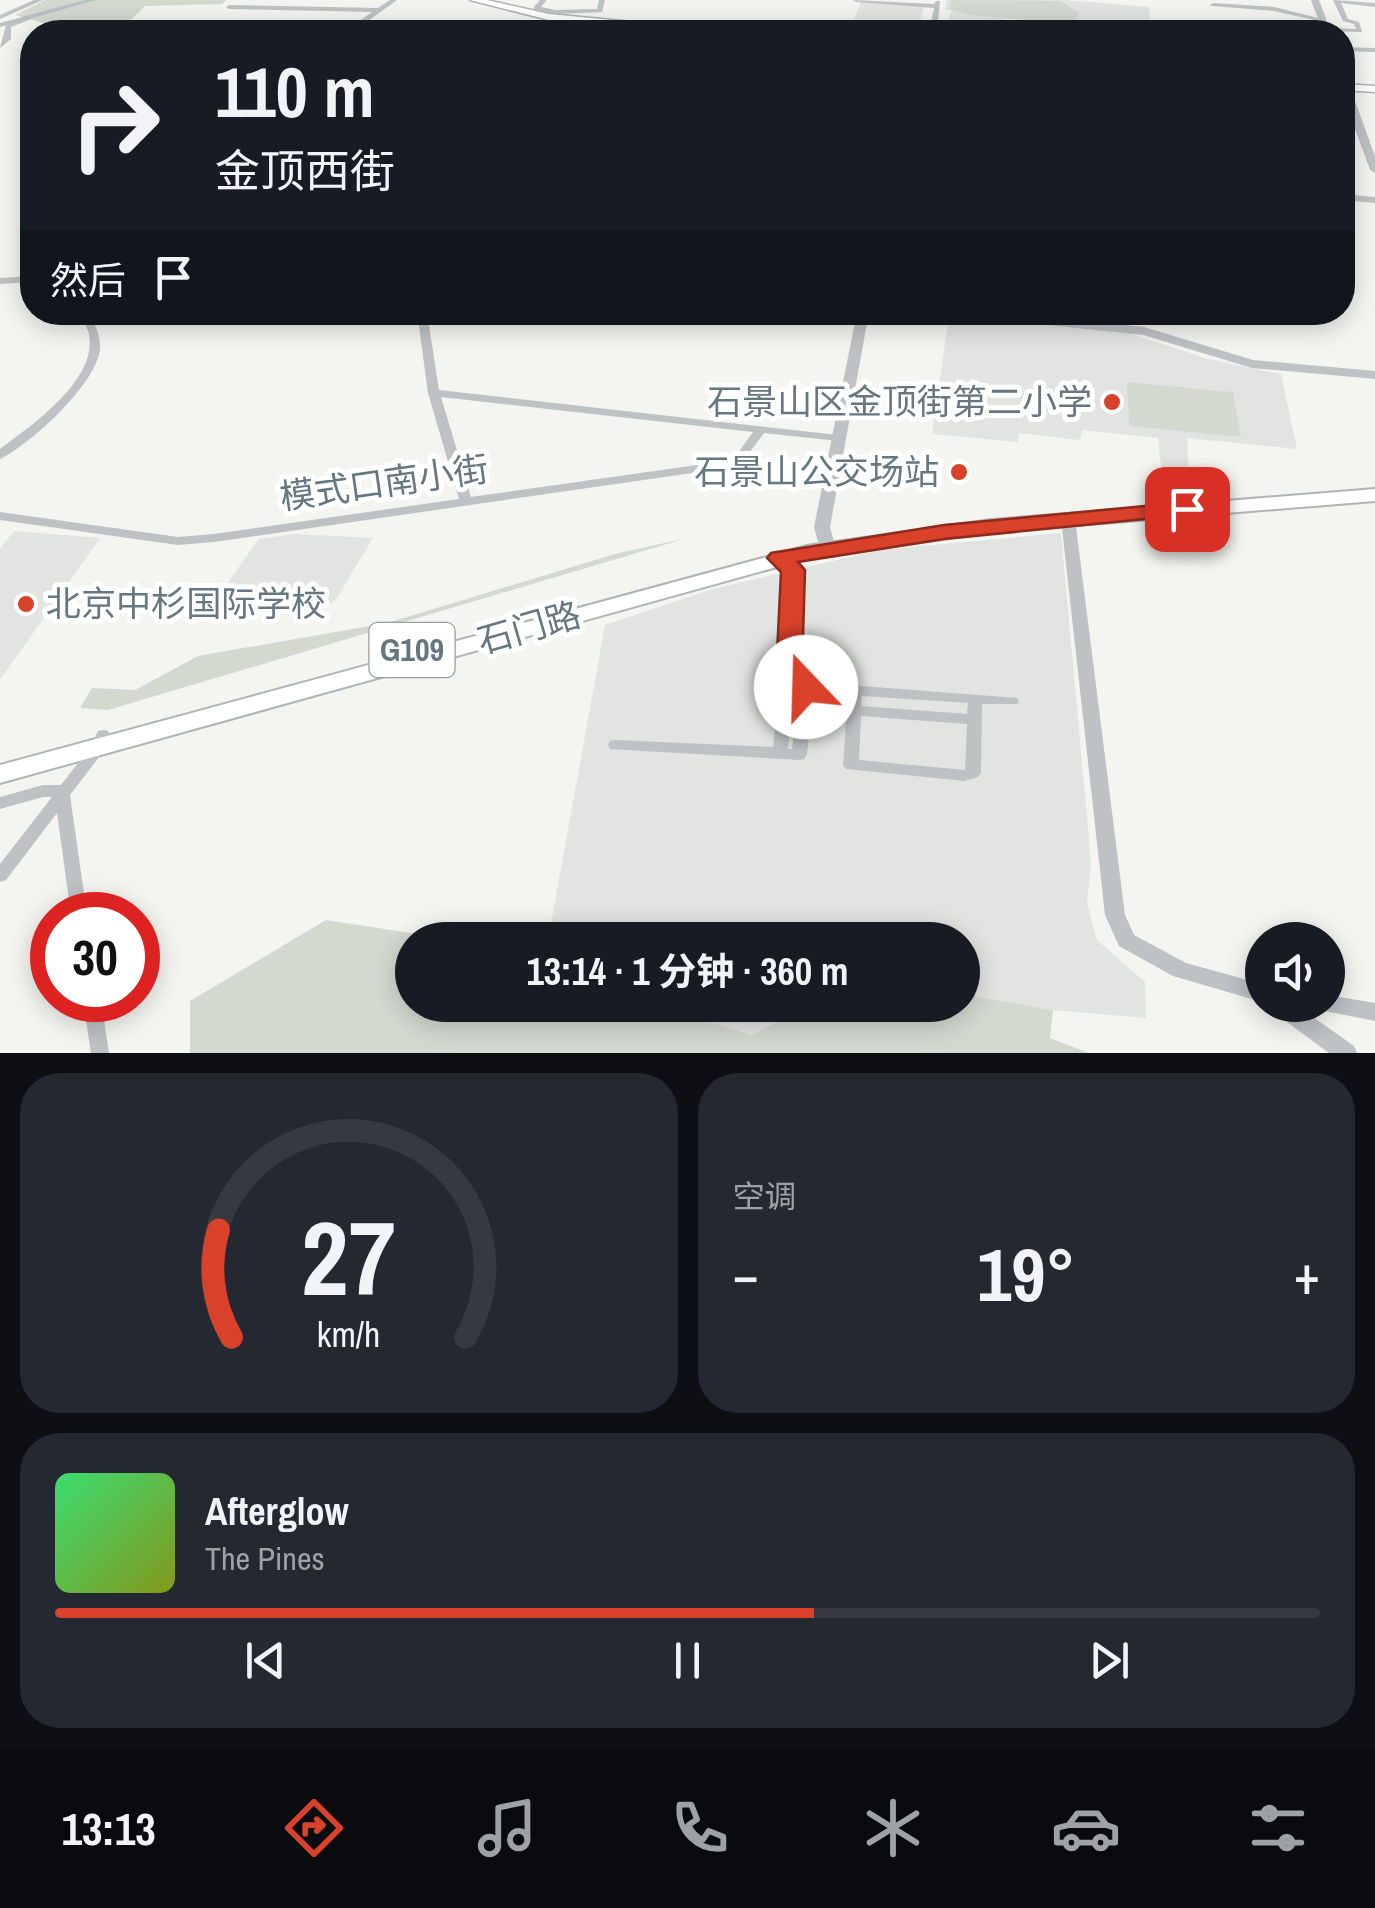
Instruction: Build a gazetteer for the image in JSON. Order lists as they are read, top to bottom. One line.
{"streets":{"highway":["石门路","G109"],"street":["模式口南小街"]},"crossings":[["石门路","G109"]],"places":["石景山区金顶街第二小学","石景山公交场站","北京中杉国际学校"],"page":{"turn":["110 m","金顶西街"],"then":"然后","limit":"30","trip":"13:14 · 1 分钟 · 360 m","tile":"空调","heat":["−","19°","+"],"song":["Afterglow","The Pines"],"tabs":"13:13","gauge":["27","km/h"]}}
